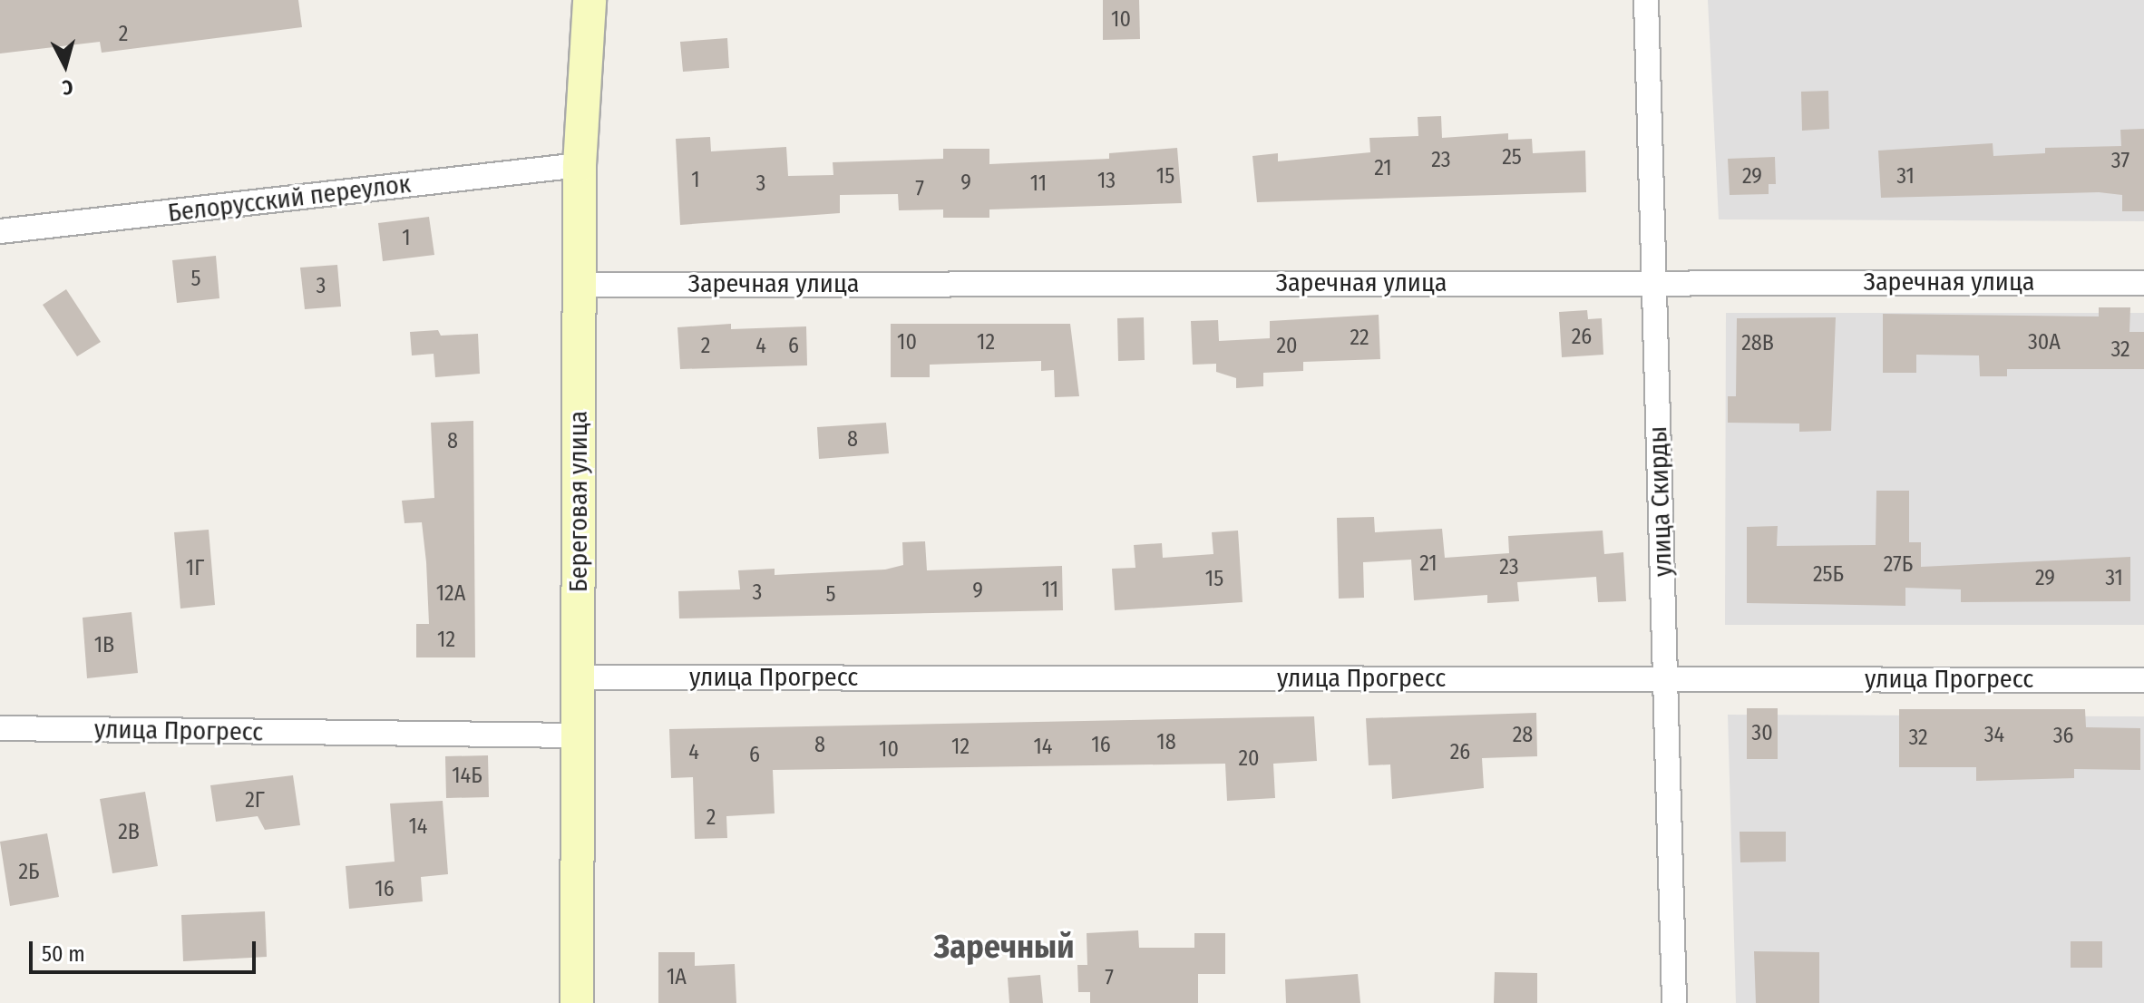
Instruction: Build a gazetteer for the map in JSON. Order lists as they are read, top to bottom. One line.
{"streets":{"main road":["Береговая улица"],"street":["Белорусский переулок","Заречная улица","улица Скирды","улица Прогресс"]},"crossings":[["Белорусский переулок","Береговая улица"],["Заречная улица","Береговая улица"],["Заречная улица","улица Скирды"],["Береговая улица","улица Прогресс"],["улица Скирды","улица Прогресс"]],"districts":["Заречный"],"house_numbers":["10","2","25","23","37","21","15","29","31","1","13","9","3","11","7","1","5","3","26","22","10","12","30А","28В","2","4","6","20","32","8","8","21","27Б","23","1Г","25Б","29","31","15","11","9","3","12А","5","12","1В","30","28","34","36","32","18","8","16","12","14","10","4","26","6","20","14Б","2Г","2","14","2В","2Б","16","1А","7"],"scale_bar":"50 m","north":"bottom"}
